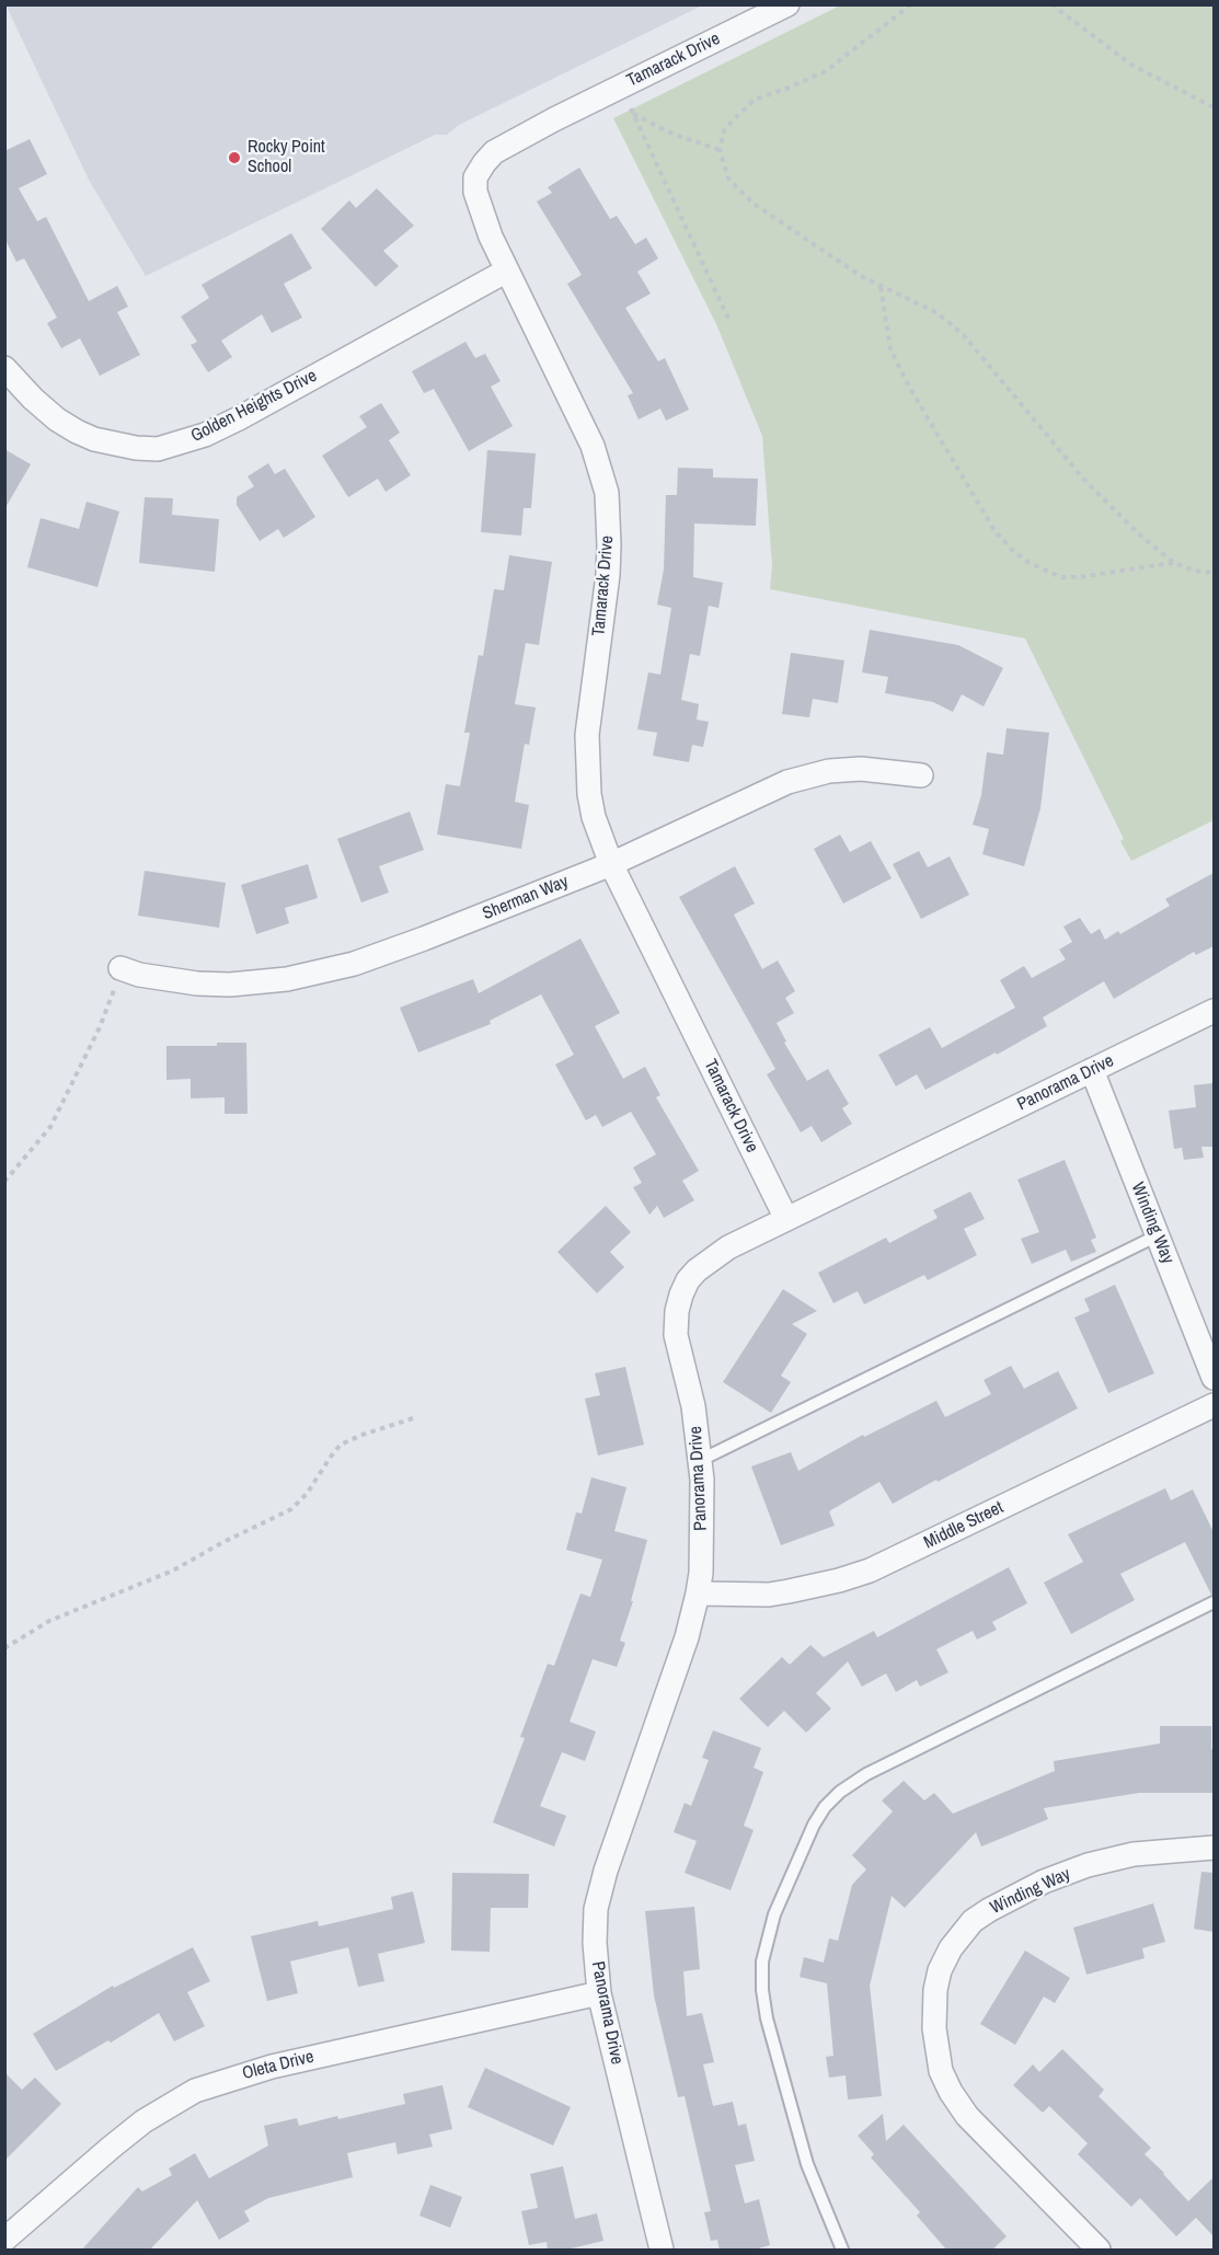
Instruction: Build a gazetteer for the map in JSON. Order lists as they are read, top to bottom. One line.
{"streets":{"street":["Tamarack Drive","Golden Heights Drive","Sherman Way","Panorama Drive","Winding Way","Middle Street","Oleta Drive"]},"crossings":[["Tamarack Drive","Golden Heights Drive"],["Tamarack Drive","Sherman Way"],["Tamarack Drive","Panorama Drive"],["Panorama Drive","Winding Way"],["Panorama Drive","Middle Street"],["Panorama Drive","Oleta Drive"]],"places":["Rocky Point School"]}
